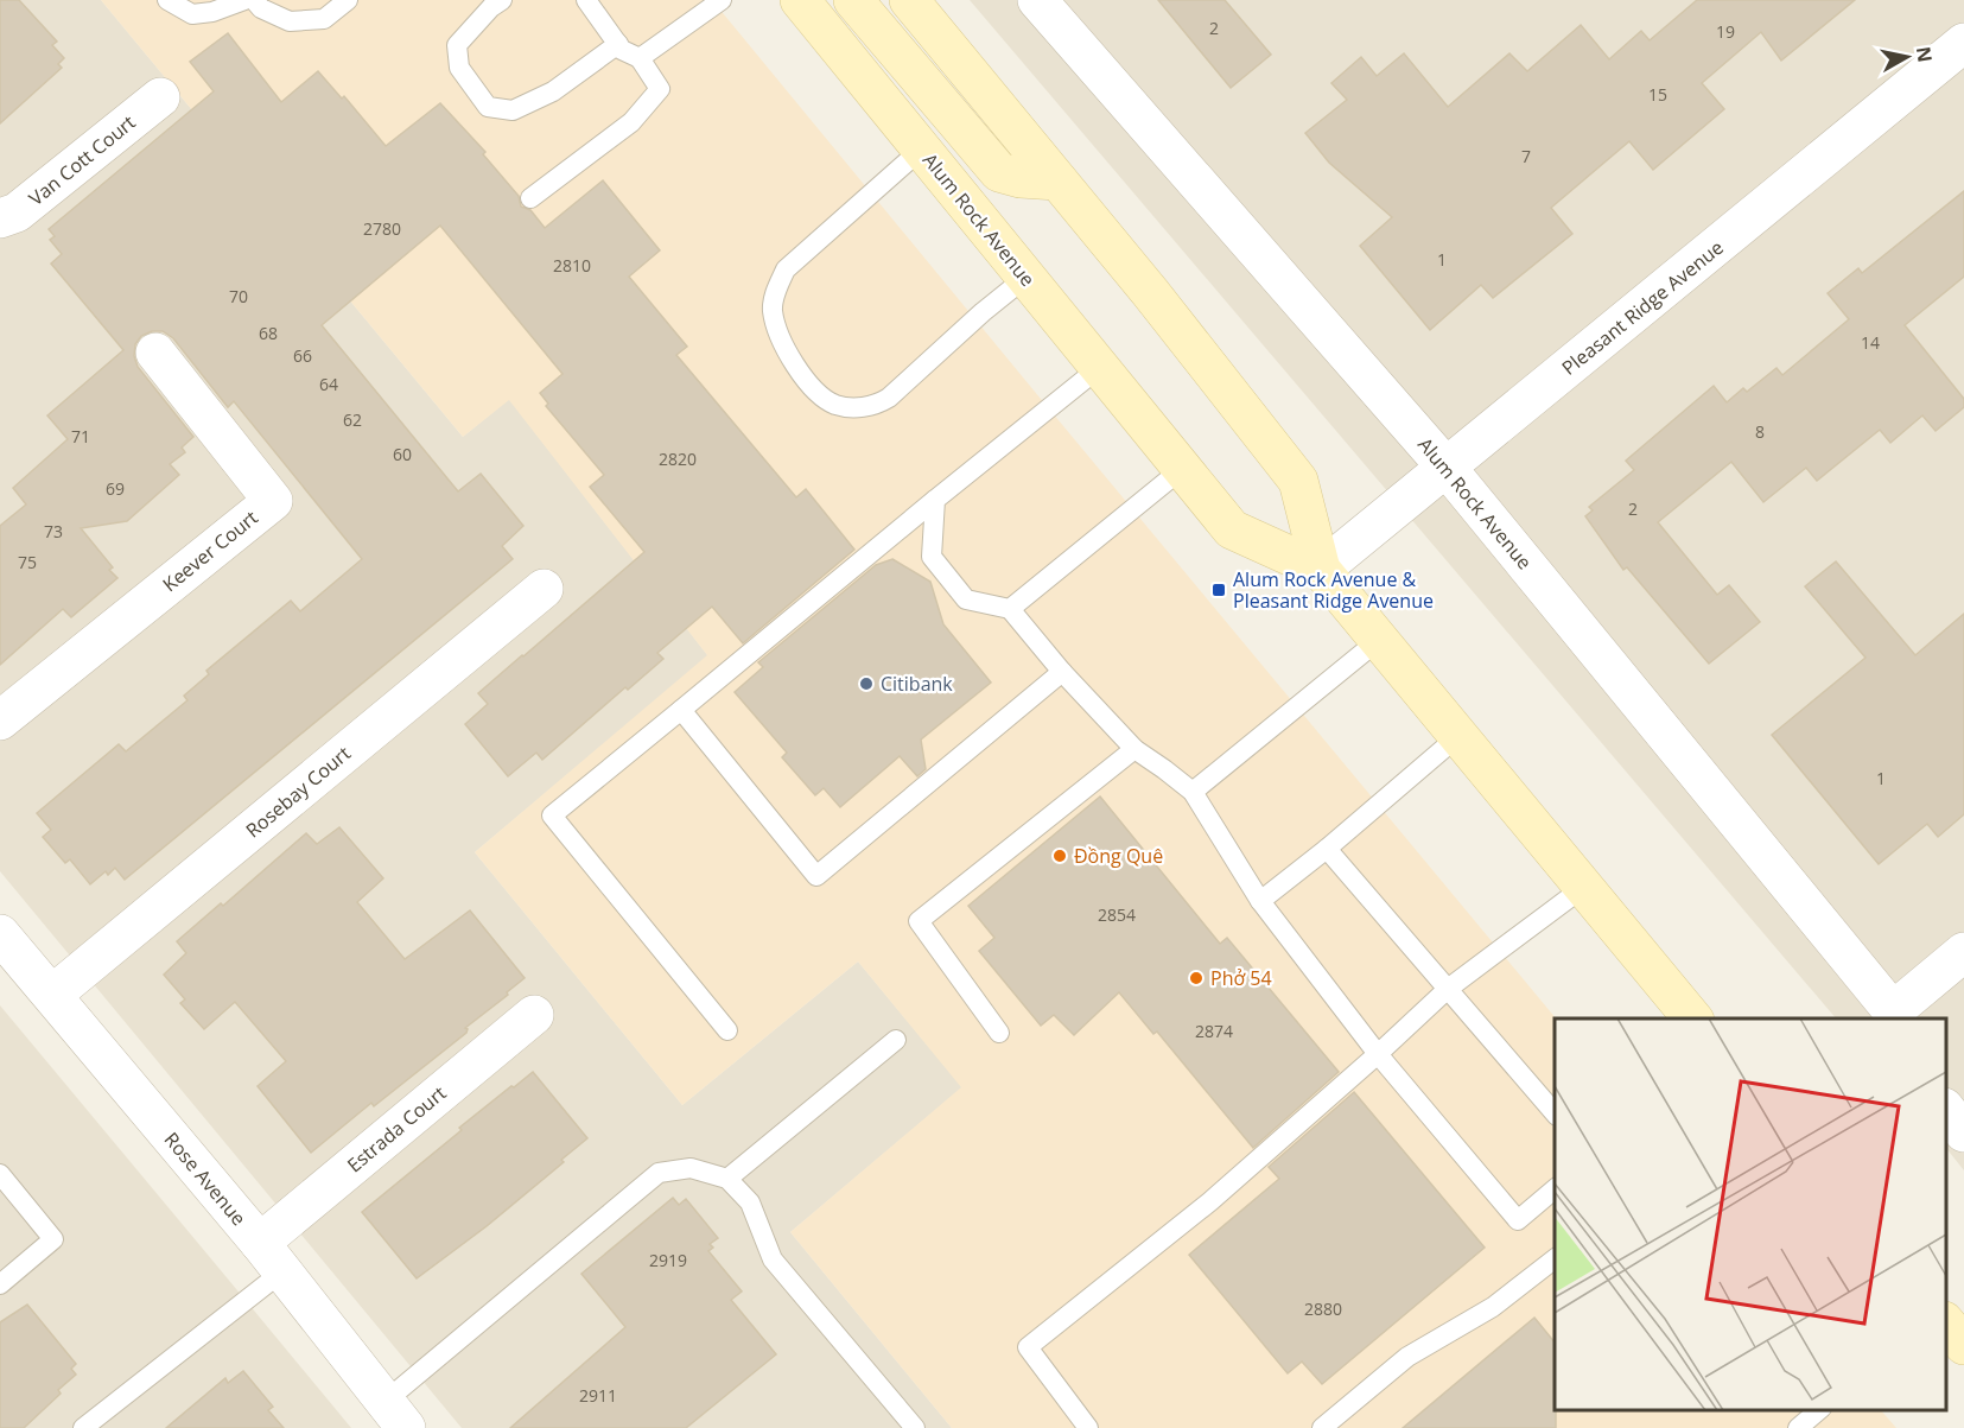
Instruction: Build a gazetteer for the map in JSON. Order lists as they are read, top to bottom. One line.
{"streets":{"main road":["Alum Rock Avenue"],"street":["Van Cott Court","Pleasant Ridge Avenue","Keever Court","Rosebay Court","Estrada Court","Rose Avenue"]},"crossings":[["Alum Rock Avenue","Pleasant Ridge Avenue"],["Rosebay Court","Rose Avenue"],["Estrada Court","Rose Avenue"]],"places":{"transit":["Alum Rock Avenue & Pleasant Ridge Avenue"],"other":["Citibank","Đồng Quê","Phở 54"]},"house_numbers":["2","19","15","7","2780","1","2810","70","68","14","66","64","62","8","71","60","2820","69","2","73","75","1","2854","2874","2919","2880","2911"],"north":"right"}
